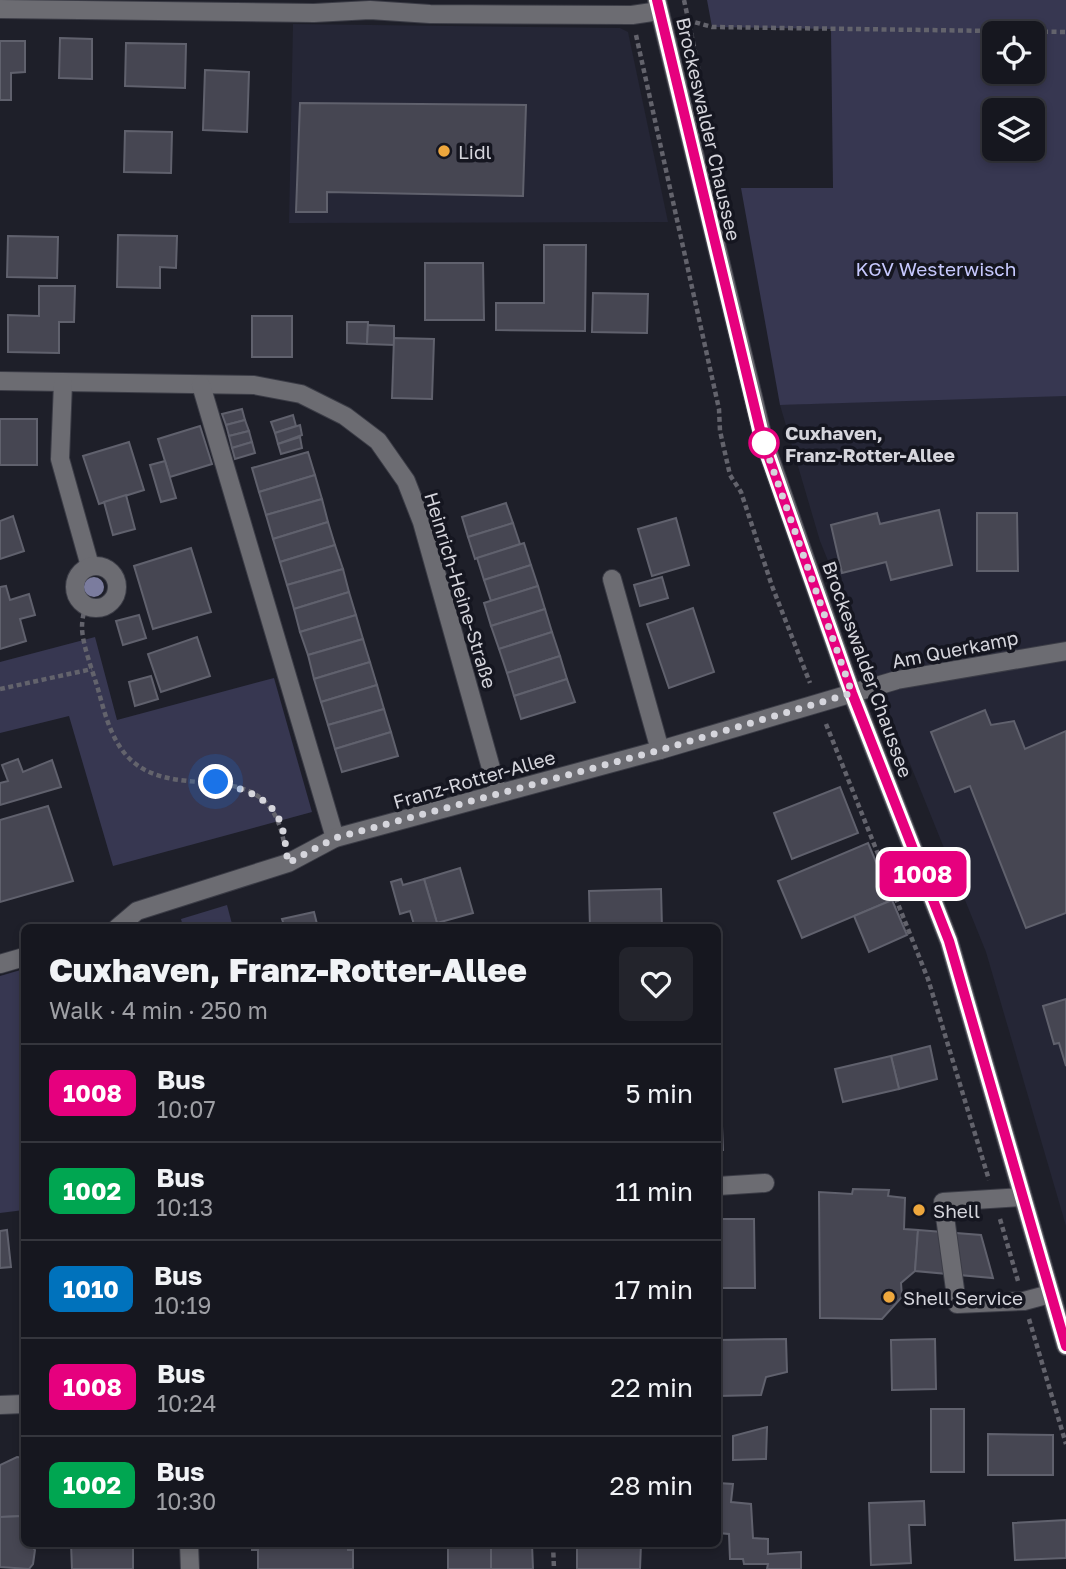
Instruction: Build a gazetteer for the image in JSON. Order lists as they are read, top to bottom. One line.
{"streets":{"street":["Brockeswalder Chaussee","Heinrich-Heine-Straße","Am Querkamp","Franz-Rotter-Allee"]},"crossings":[["Brockeswalder Chaussee","Am Querkamp"],["Brockeswalder Chaussee","Franz-Rotter-Allee"],["Heinrich-Heine-Straße","Franz-Rotter-Allee"],["Am Querkamp","Franz-Rotter-Allee"]],"parks":["KGV Westerwisch"],"places":["Lidl","Cuxhaven, Franz-Rotter-Allee","Shell","Shell Service"],"lines":["bus line 1008"],"page":{"on_map":"1008","heading":["Cuxhaven, Franz-Rotter-Allee","Walk · 4 min · 250 m"],"list":[{"mark":"1008","name":"Bus","note":"10:07","value":"5 min"},{"mark":"1002","name":"Bus","note":"10:13","value":"11 min"},{"mark":"1010","name":"Bus","note":"10:19","value":"17 min"},{"mark":"1008","name":"Bus","note":"10:24","value":"22 min"},{"mark":"1002","name":"Bus","note":"10:30","value":"28 min"}]}}
